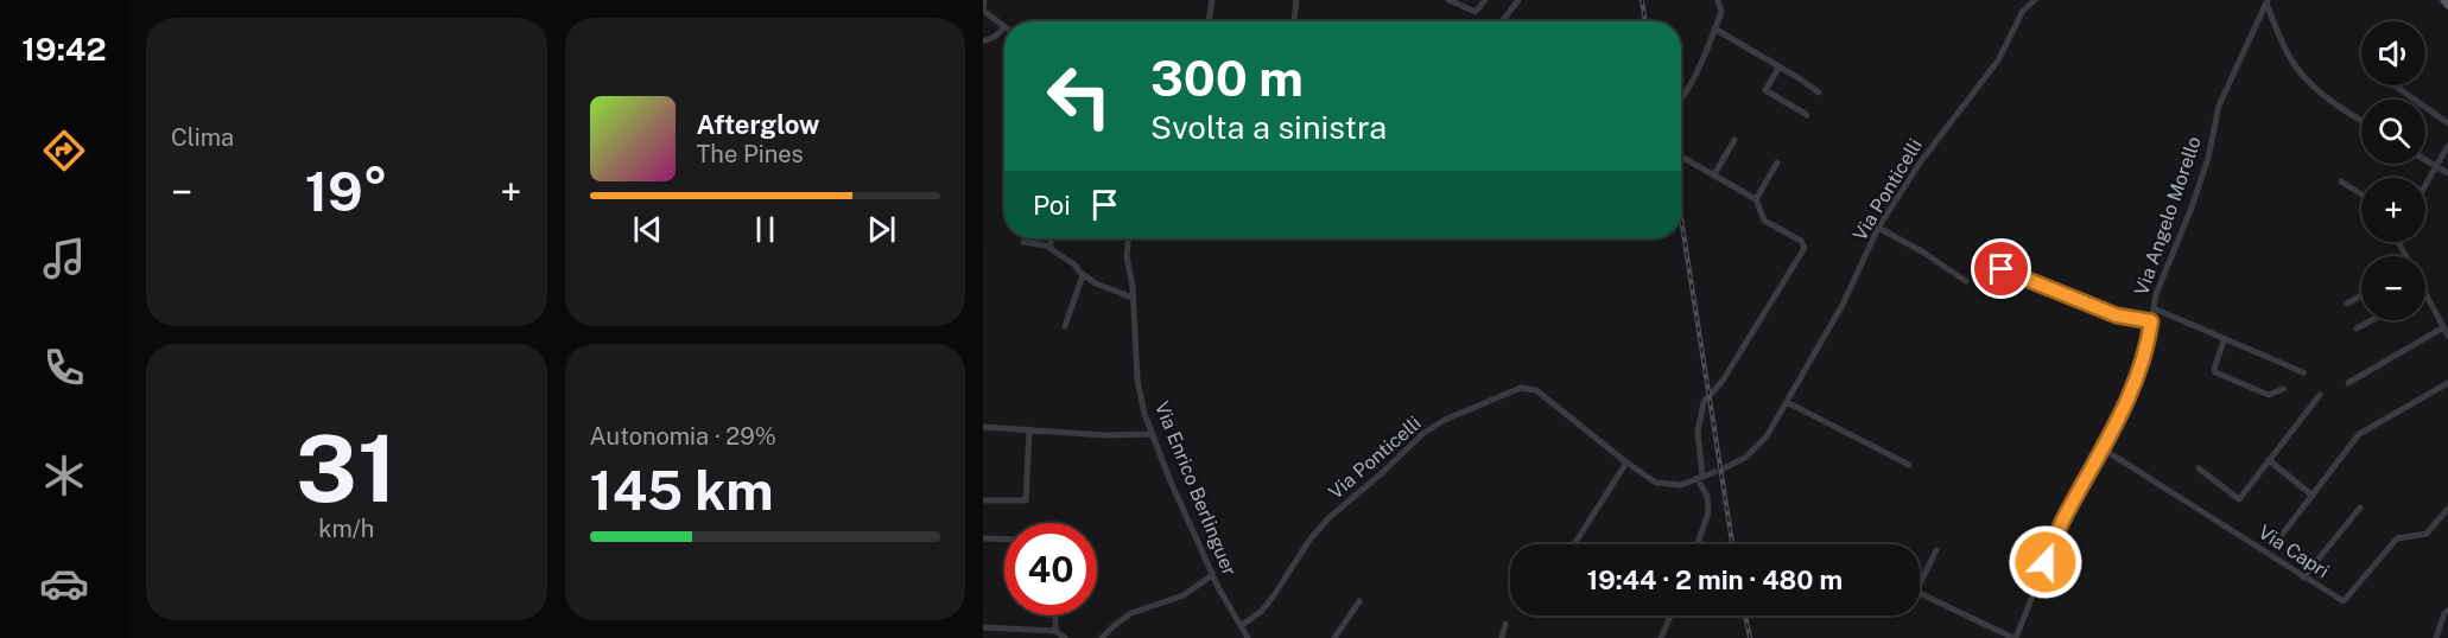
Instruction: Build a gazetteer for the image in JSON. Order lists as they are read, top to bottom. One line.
{"streets":{"street":["Via Ponticelli","Via Angelo Morello","Via Enrico Berlinguer","Via Capri"]},"crossings":[["Via Ponticelli","Via Enrico Berlinguer"],["Via Angelo Morello","Via Capri"]],"page":{"tabs":"19:42","tile":["Clima",["31","km/h"],["Autonomia · 29%","145 km"]],"map_buttons":["+","−"],"turn":["300 m","Svolta a sinistra"],"song":["Afterglow","The Pines"],"heat":["−","19°","+"],"then":"Poi","limit":"40","trip":"19:44 · 2 min · 480 m"}}
